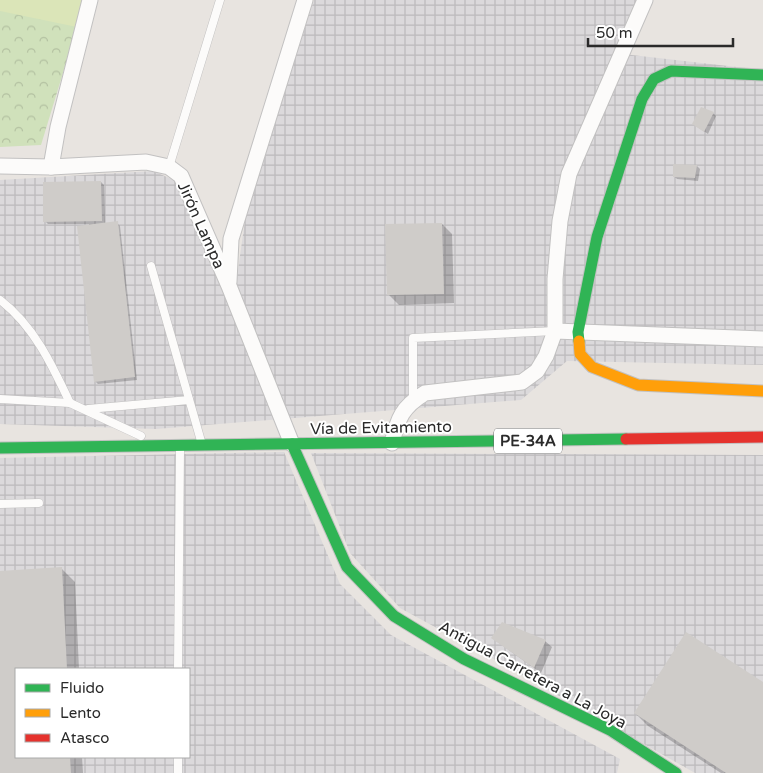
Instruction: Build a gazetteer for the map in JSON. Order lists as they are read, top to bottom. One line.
{"streets":{"main road":["Vía de Evitamiento","PE-34A","Antigua Carretera a La Joya"],"street":["Jirón Lampa"]},"crossings":[["Jirón Lampa","Vía de Evitamiento"],["Jirón Lampa","Antigua Carretera a La Joya"],["Vía de Evitamiento","Antigua Carretera a La Joya"]],"legend":["Fluido","Lento","Atasco"],"scale_bar":"50 m"}
